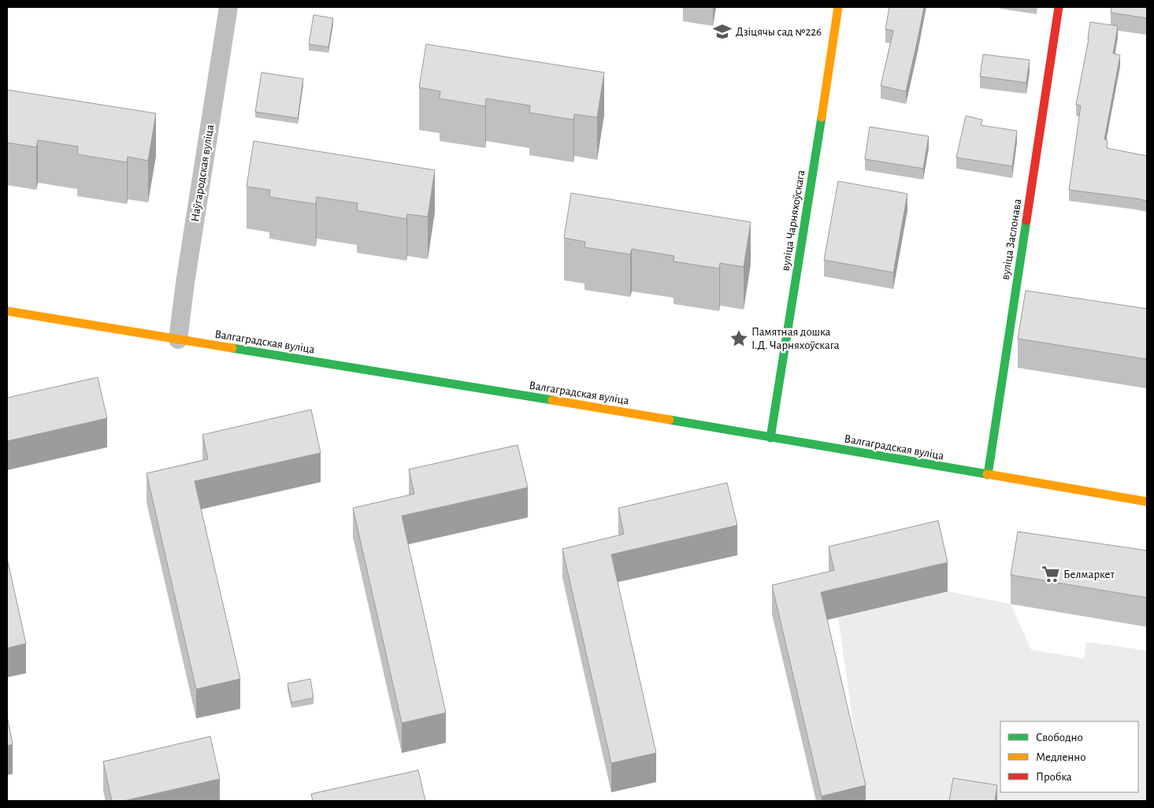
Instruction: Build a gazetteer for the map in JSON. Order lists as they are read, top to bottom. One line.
{"streets":{"main road":["вуліца Чарняхоўскага","вуліца Заслонава","Валгаградская вуліца"],"street":["Наўгародская вуліца"]},"crossings":[["Наўгародская вуліца","Валгаградская вуліца"],["вуліца Чарняхоўскага","Валгаградская вуліца"],["вуліца Заслонава","Валгаградская вуліца"]],"places":{"school or university":["Дзіцячы сад №226"],"place":["Памятная дошка І.Д. Чарняхоўскага"],"supermarket":["Белмаркет"]},"legend":["Свободно","Медленно","Пробка"]}
